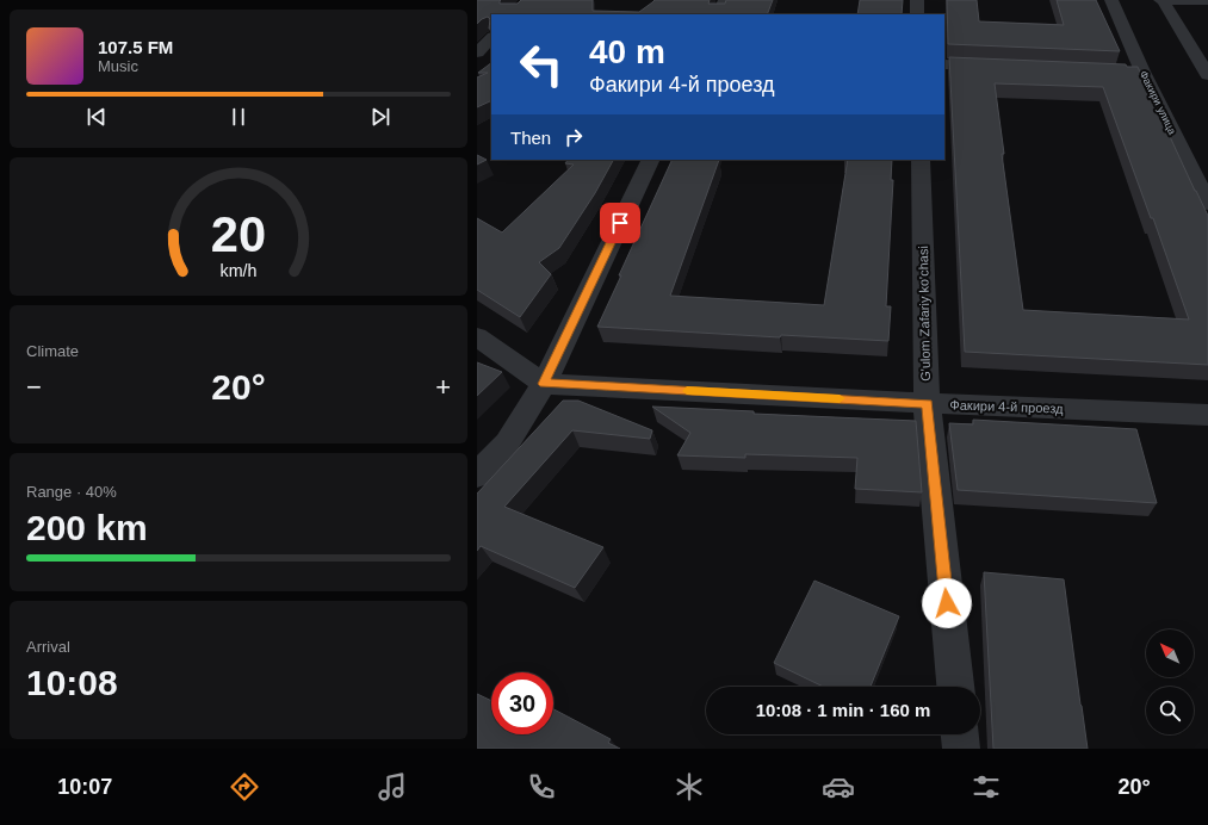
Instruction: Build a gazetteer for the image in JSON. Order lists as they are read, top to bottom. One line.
{"streets":{"street":["Факири улица","G'ulom Zafariy ko'chasi","Факири 4-й проезд"]},"crossings":[["G'ulom Zafariy ko'chasi","Факири 4-й проезд"]],"north":"top left","page":{"turn":["40 m","Факири 4-й проезд"],"song":["107.5 FM","Music"],"then":"Then","tile":["Climate",["Range · 40%","200 km"],["Arrival","10:08"]],"heat":["−","20°","+"],"limit":"30","trip":"10:08 · 1 min · 160 m","tabs":["10:07","20°"],"gauge":["20","km/h"]}}
